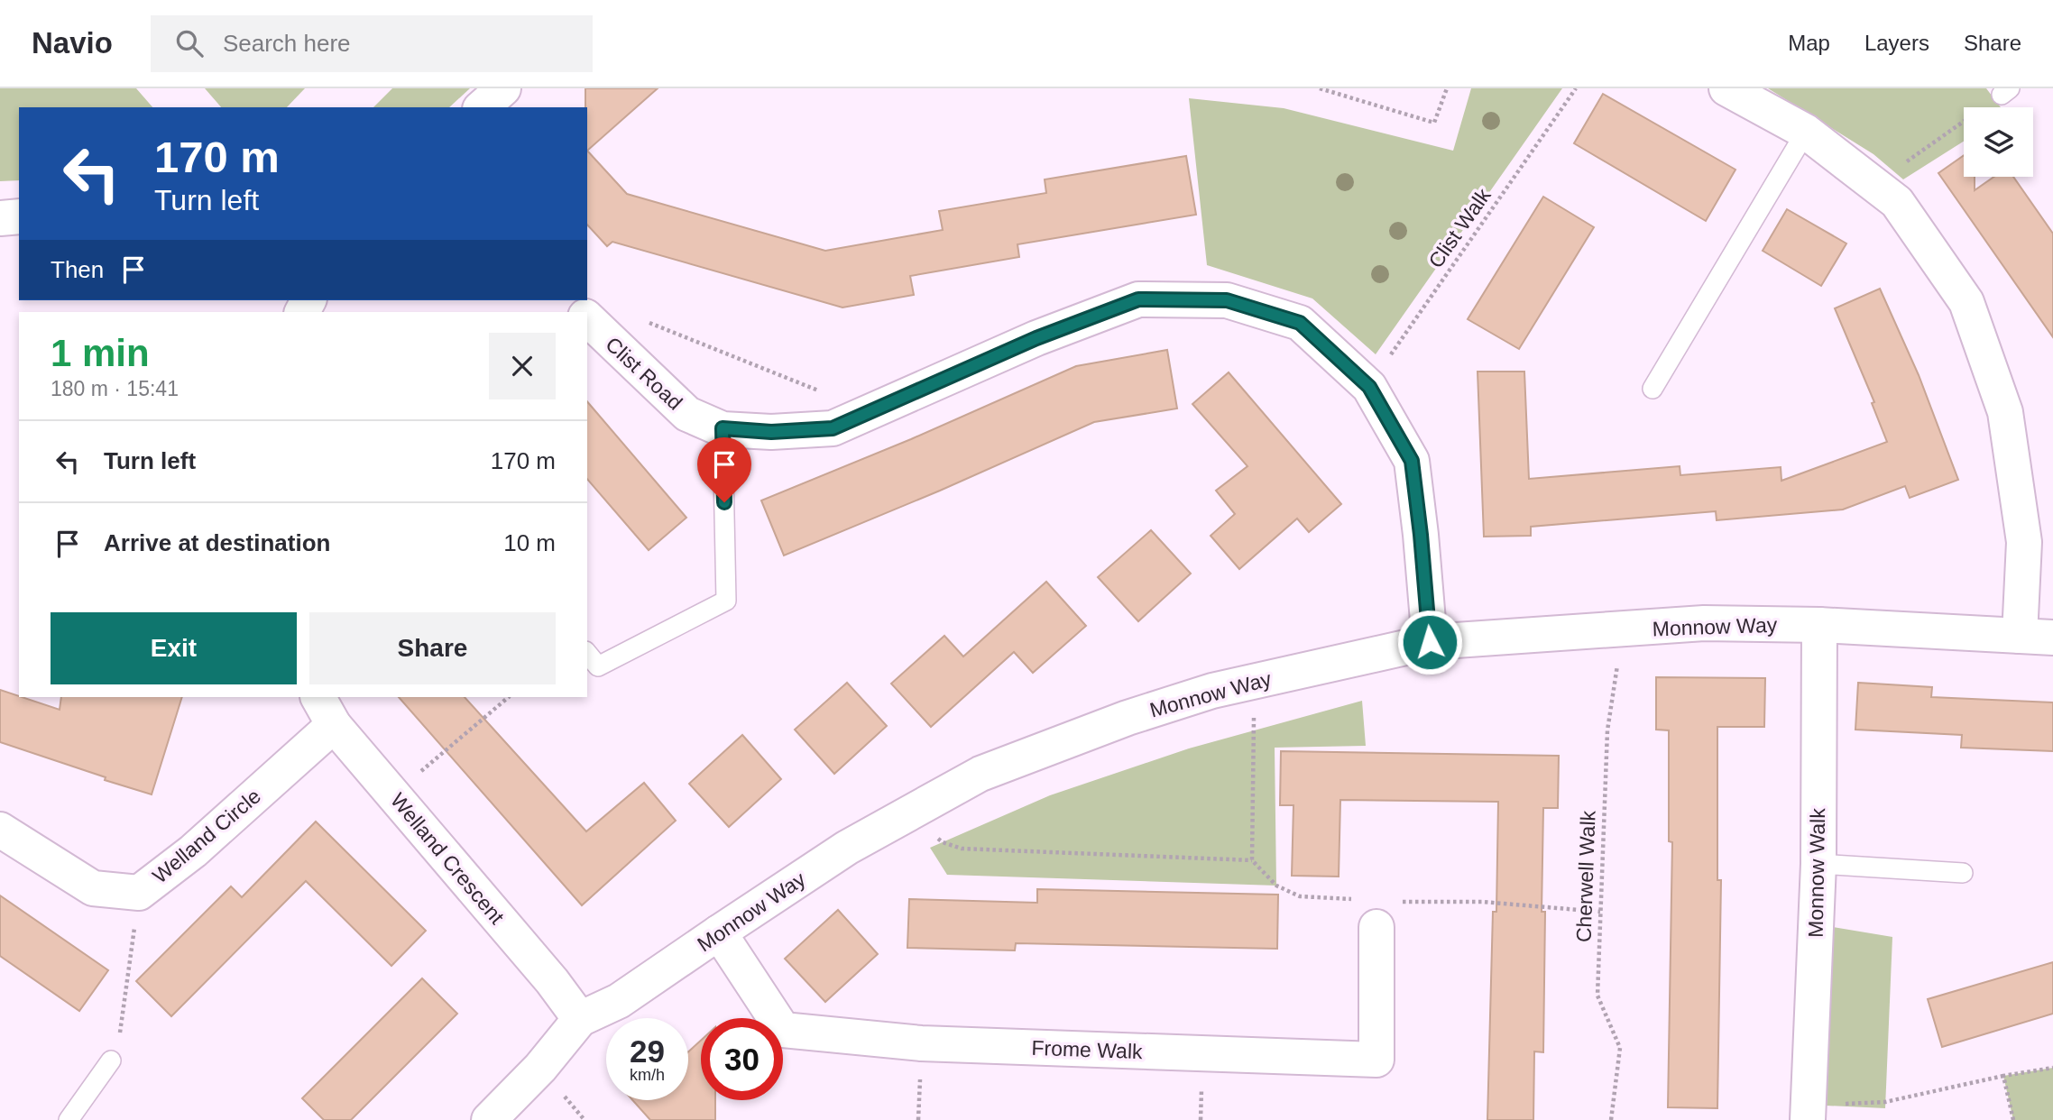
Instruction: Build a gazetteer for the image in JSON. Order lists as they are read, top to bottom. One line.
{"streets":{"street":["Clist Road","Monnow Way","Welland Circle","Welland Crescent","Monnow Walk","Frome Walk"],"path":["Clist Walk","Cherwell Walk"]},"crossings":[["Clist Walk","Clist Road"],["Clist Road","Monnow Way"],["Monnow Way","Welland Crescent"],["Monnow Way","Monnow Walk"],["Monnow Way","Cherwell Walk"],["Monnow Way","Frome Walk"],["Welland Circle","Welland Crescent"]],"page":{"header":"Navio","search":"Search here","nav":["Map","Layers","Share"],"turn":["170 m","Turn left"],"then":"Then","heading":["1 min","180 m · 15:41"],"list":[{"name":"Turn left","value":"170 m"},{"name":"Arrive at destination","value":"10 m"}],"buttons":["Exit","Share"],"speed":"29 km/h","limit":"30"}}
